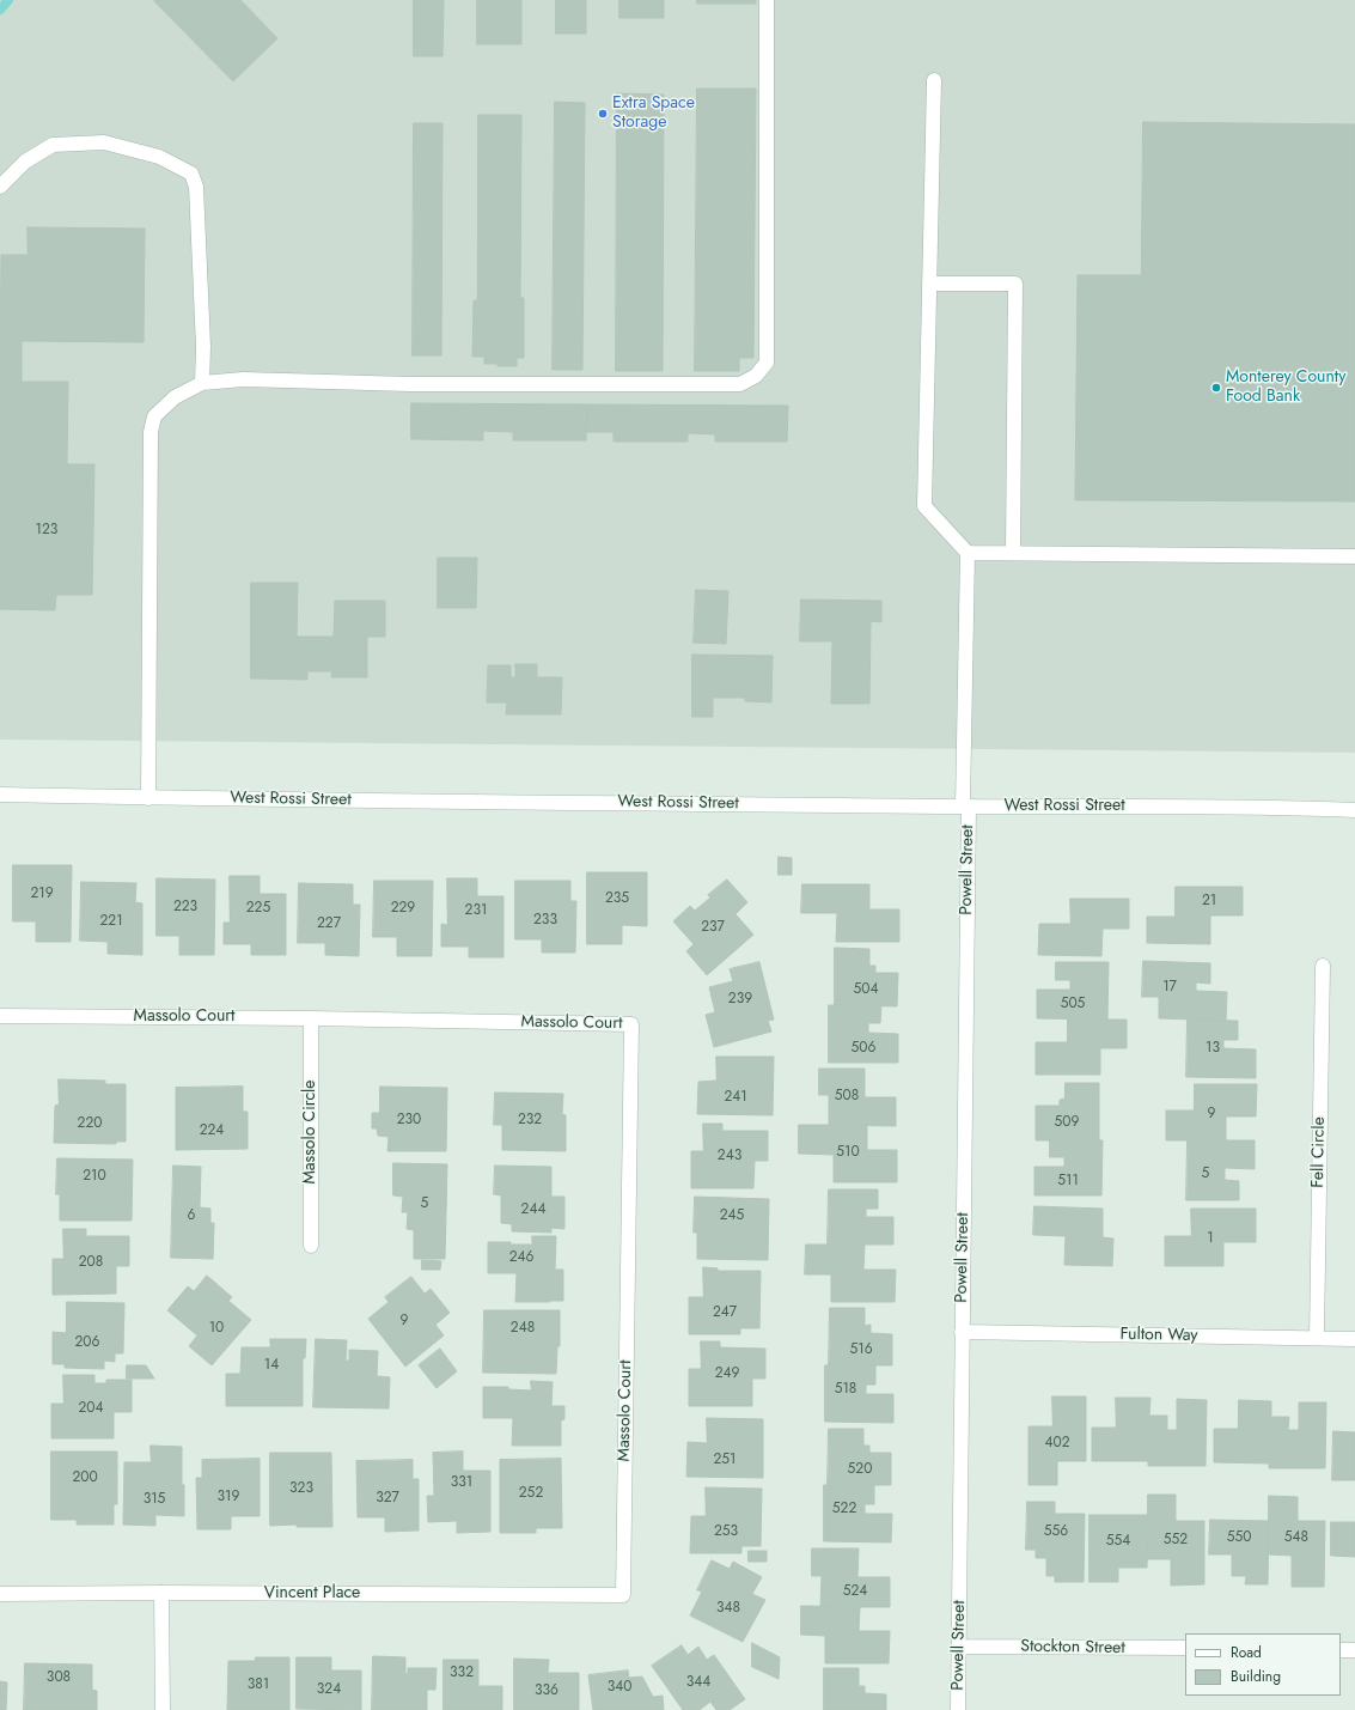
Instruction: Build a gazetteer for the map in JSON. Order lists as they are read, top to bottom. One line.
{"streets":{"street":["West Rossi Street","Powell Street","Massolo Court","Massolo Circle","Fell Circle","Fulton Way","Vincent Place","Stockton Street"]},"crossings":[["West Rossi Street","Powell Street"],["Powell Street","Fulton Way"],["Powell Street","Stockton Street"],["Massolo Court","Massolo Circle"],["Massolo Court","Vincent Place"],["Fell Circle","Fulton Way"]],"places":["Extra Space Storage","Monterey County Food Bank"],"house_numbers":["123","219","235","21","223","225","229","231","233","221","227","237","17","504","239","505","506","13","508","241","9","230","232","509","220","224","510","243","5","210","511","5","244","6","245","1","246","208","247","9","10","248","206","516","14","249","518","204","402","251","520","200","331","323","252","319","327","315","522","253","556","550","548","552","554","524","348","332","308","344","381","340","324","336"],"legend":["Road","Building"]}
